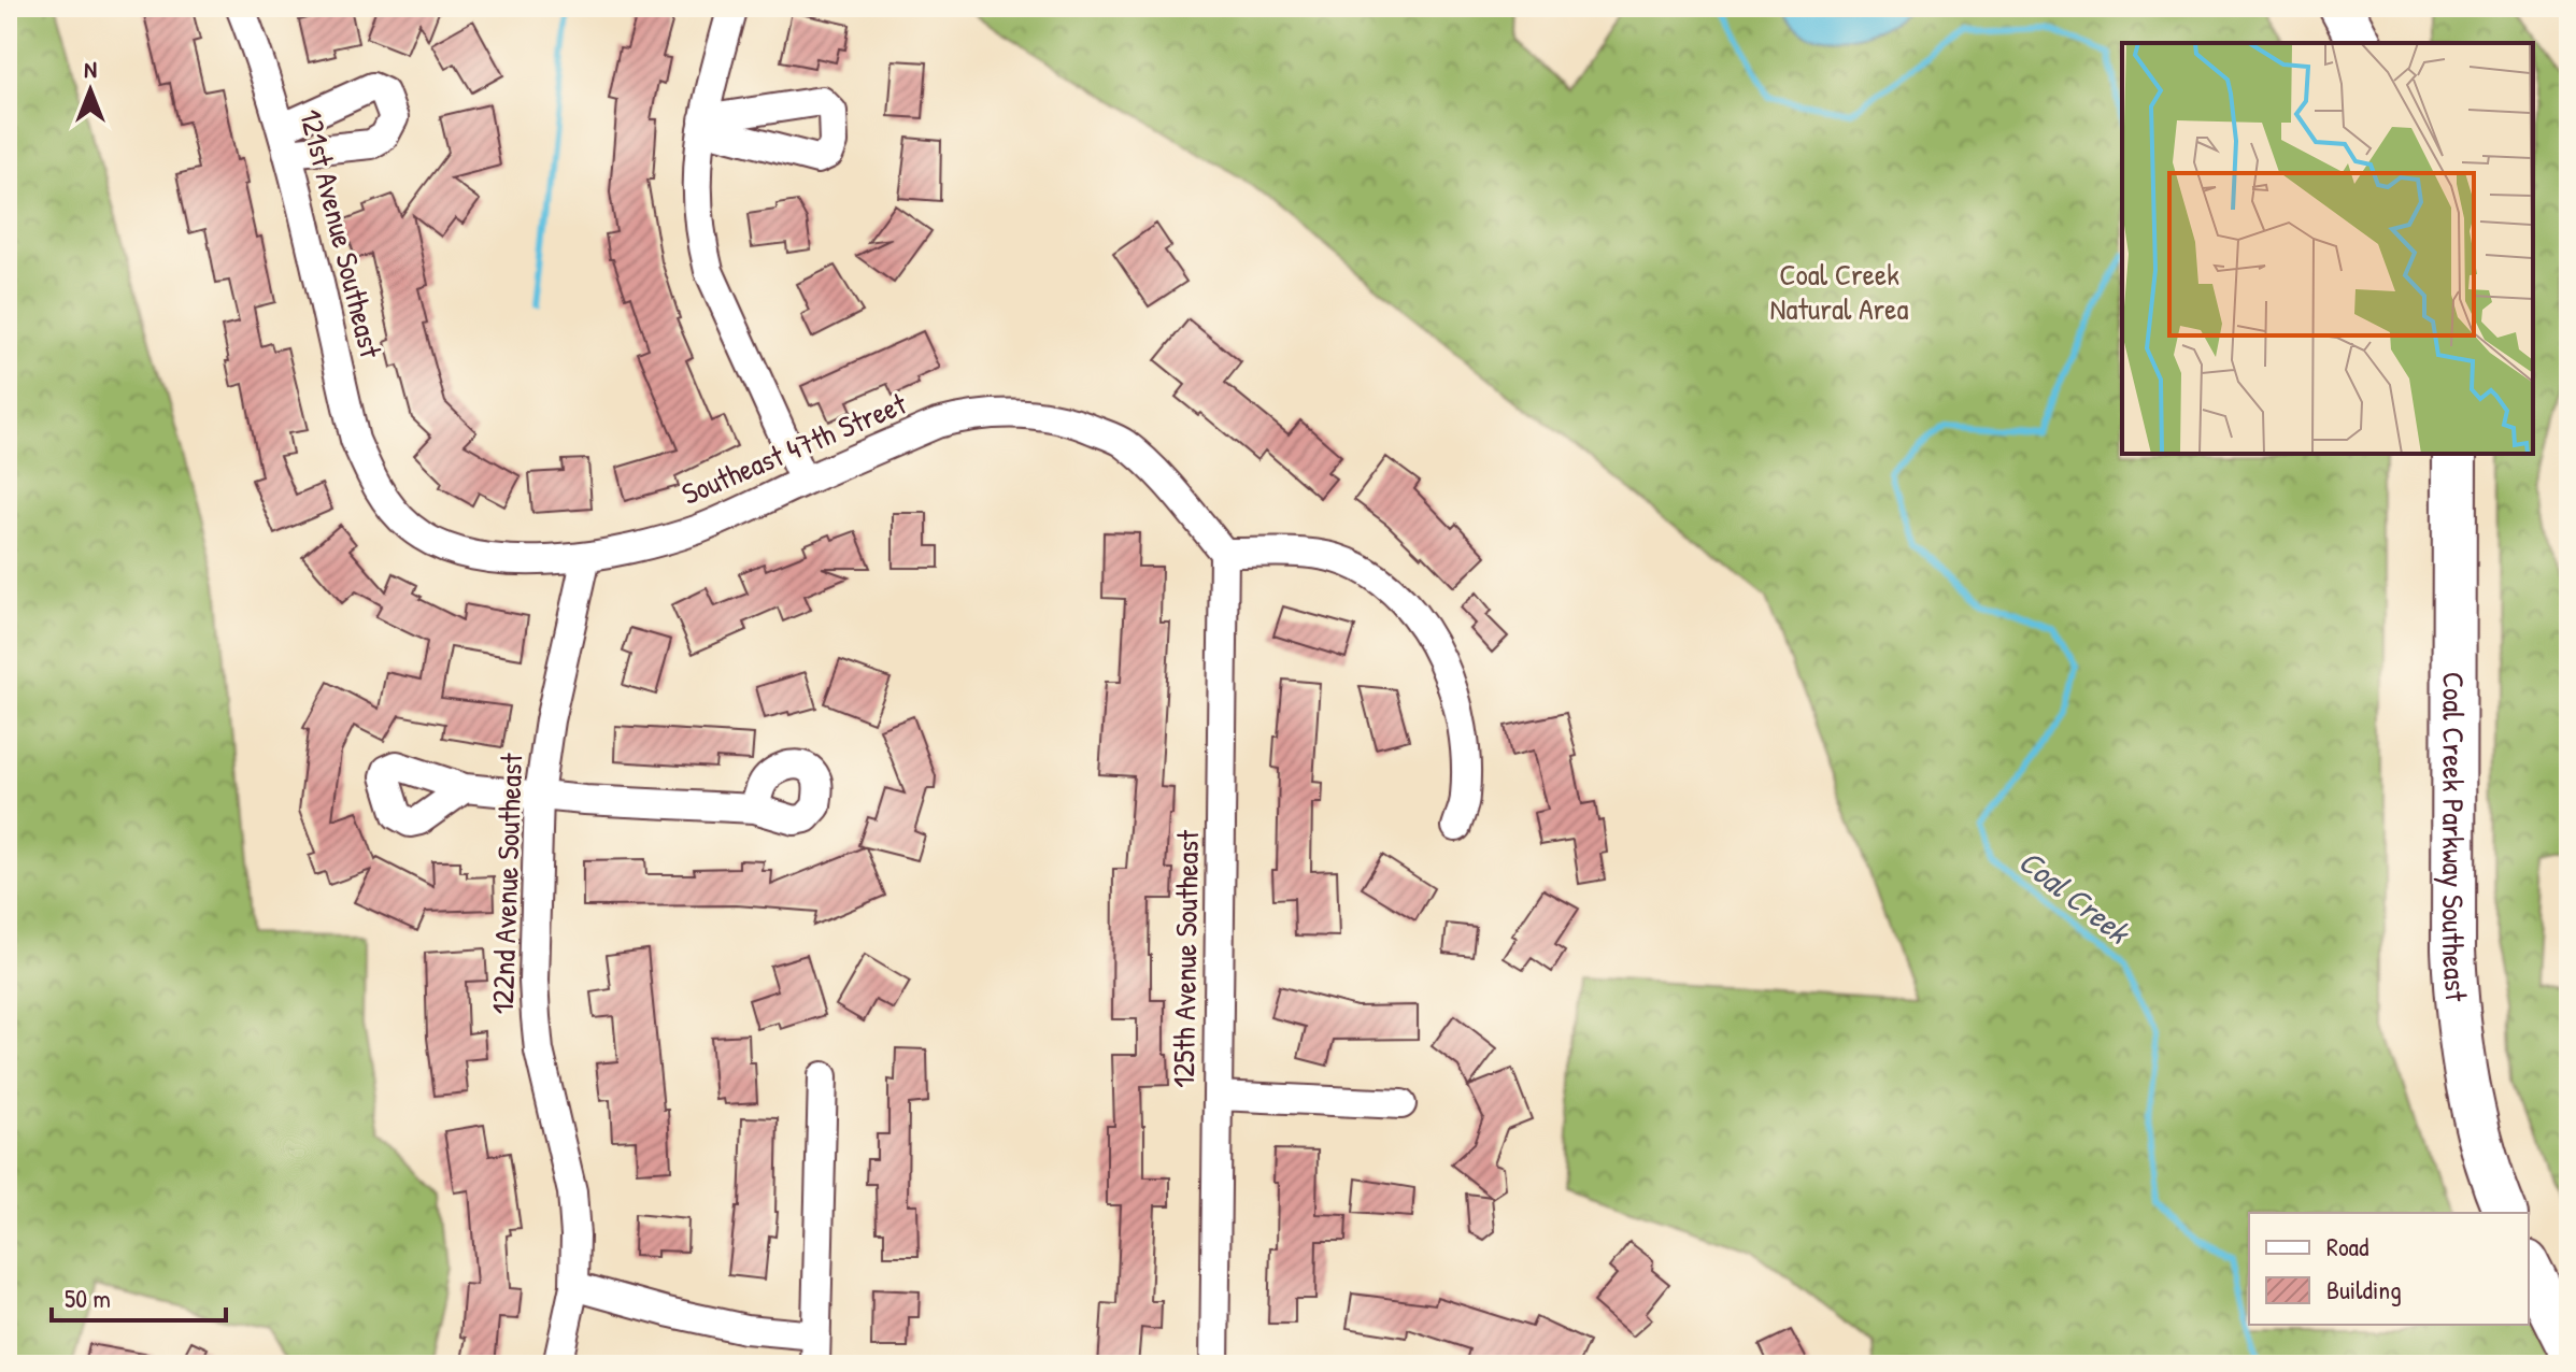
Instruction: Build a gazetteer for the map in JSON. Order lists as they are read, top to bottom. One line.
{"streets":{"main road":["Coal Creek Parkway Southeast"],"street":["121st Avenue Southeast","Southeast 47th Street","122nd Avenue Southeast","125th Avenue Southeast"]},"crossings":[["121st Avenue Southeast","Southeast 47th Street"],["Southeast 47th Street","122nd Avenue Southeast"],["Southeast 47th Street","125th Avenue Southeast"]],"water":["Coal Creek"],"parks":["Coal Creek Natural Area"],"legend":["Road","Building"],"scale_bar":"50 m","north":"top"}
